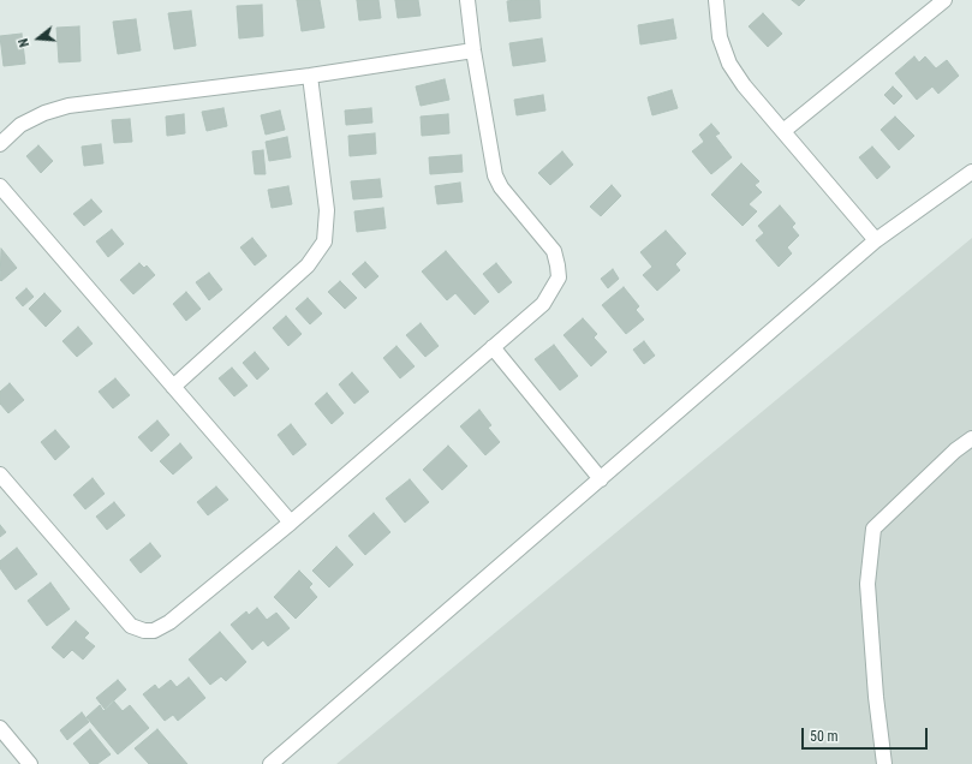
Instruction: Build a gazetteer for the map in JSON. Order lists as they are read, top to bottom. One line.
{"scale_bar":"50 m","north":"left"}
